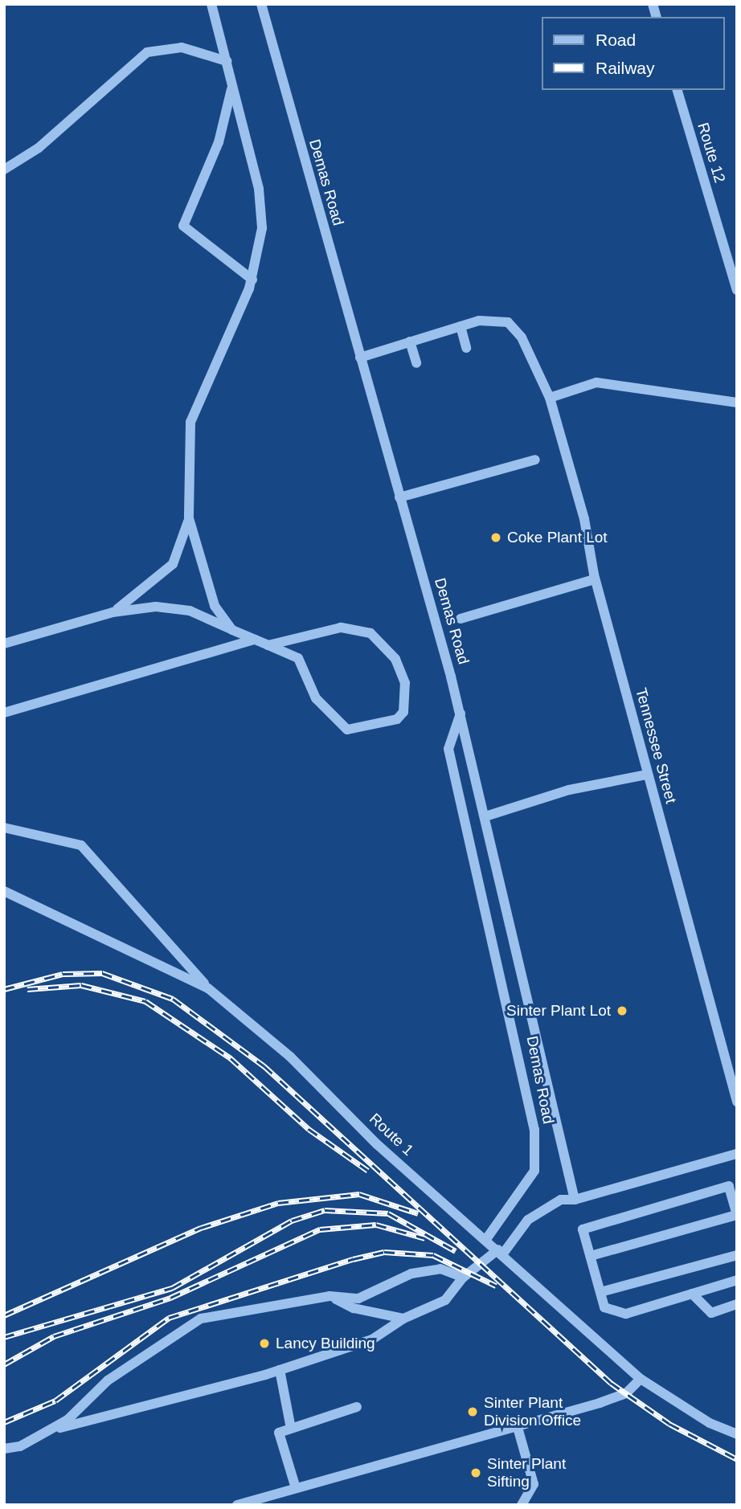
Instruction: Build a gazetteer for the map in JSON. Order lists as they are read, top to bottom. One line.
{"streets":{"street":["Route 12","Demas Road","Tennessee Street","Route 1"]},"crossings":[["Demas Road","Route 1"]],"places":["Coke Plant Lot","Sinter Plant Lot","Lancy Building","Sinter Plant Division Office","Sinter Plant Sifting"],"legend":["Road","Railway"]}
